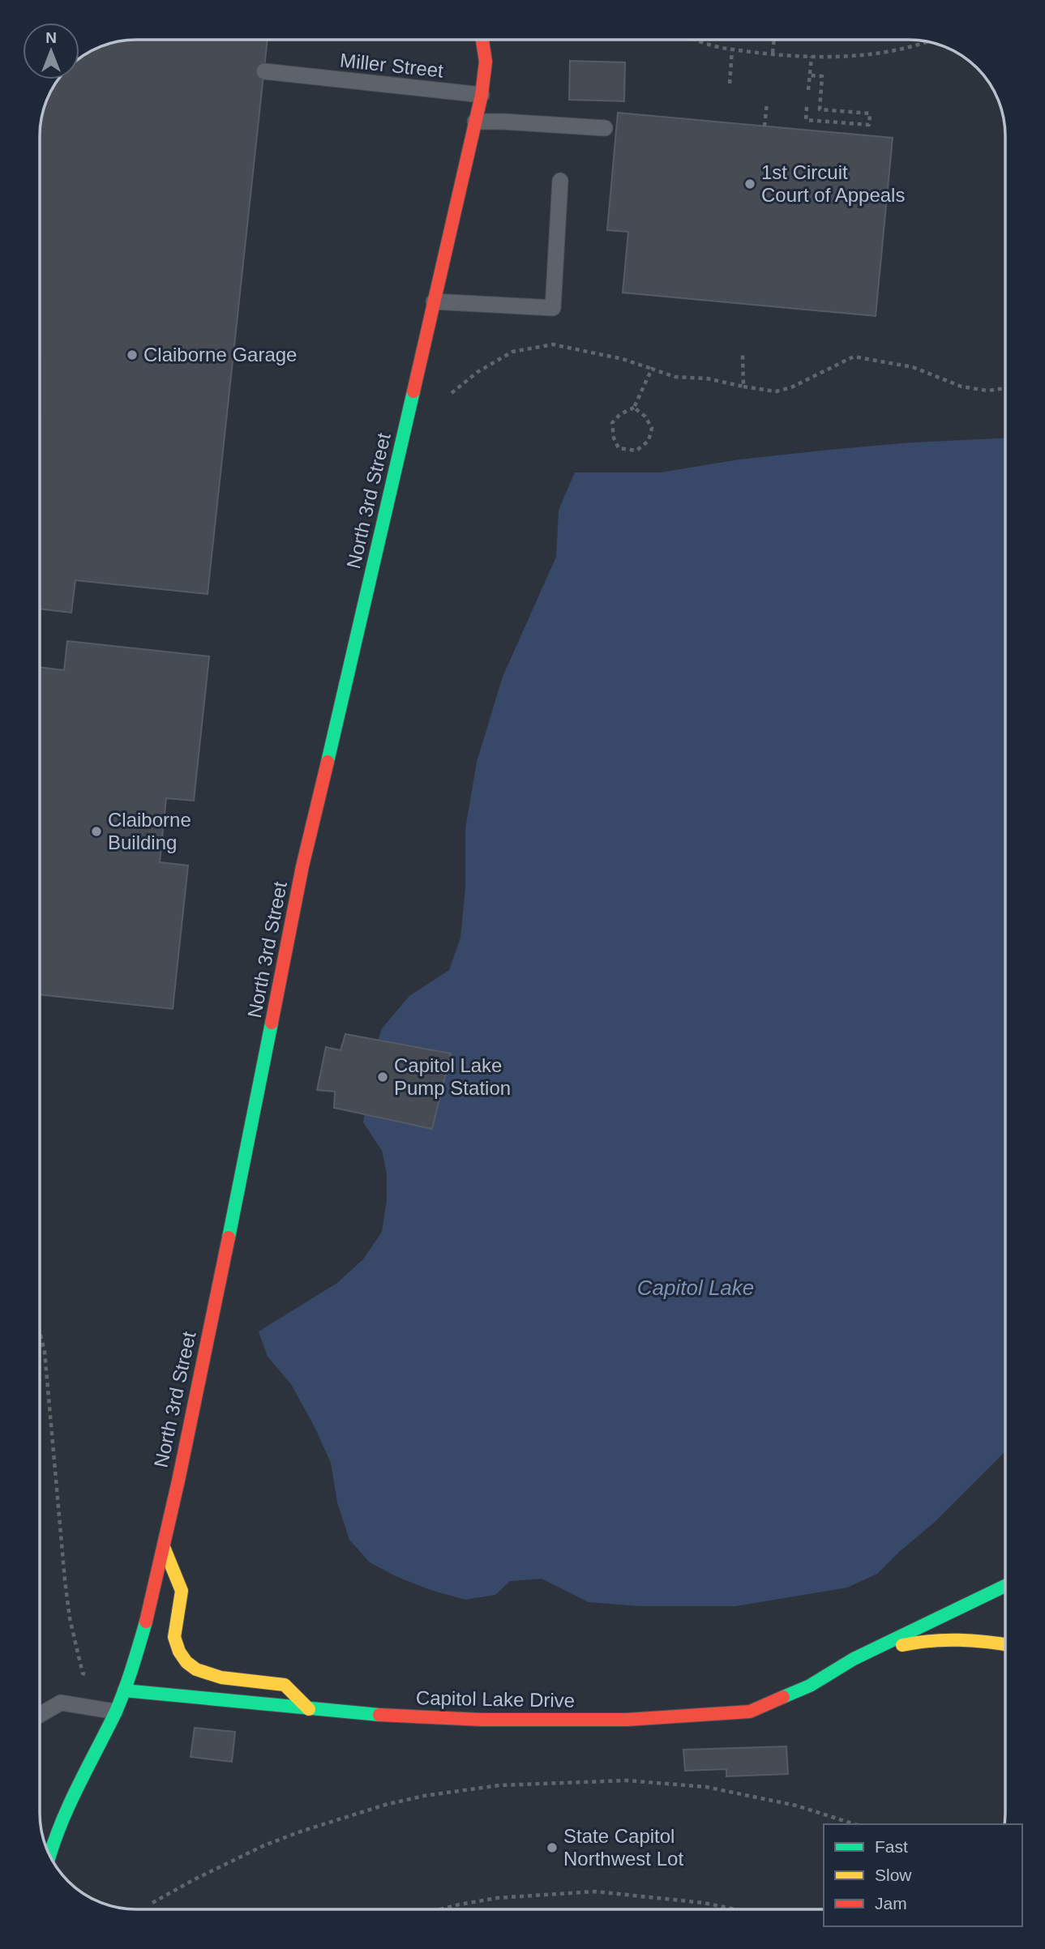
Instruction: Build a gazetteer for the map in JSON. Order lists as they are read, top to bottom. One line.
{"streets":{"main road":["North 3rd Street","Capitol Lake Drive"],"lane":["Miller Street"]},"crossings":[["Miller Street","North 3rd Street"],["North 3rd Street","Capitol Lake Drive"]],"water":["Capitol Lake"],"places":["1st Circuit Court of Appeals","Claiborne Garage","Claiborne Building","Capitol Lake Pump Station","State Capitol Northwest Lot"],"legend":["Fast","Slow","Jam"],"north":"top"}
